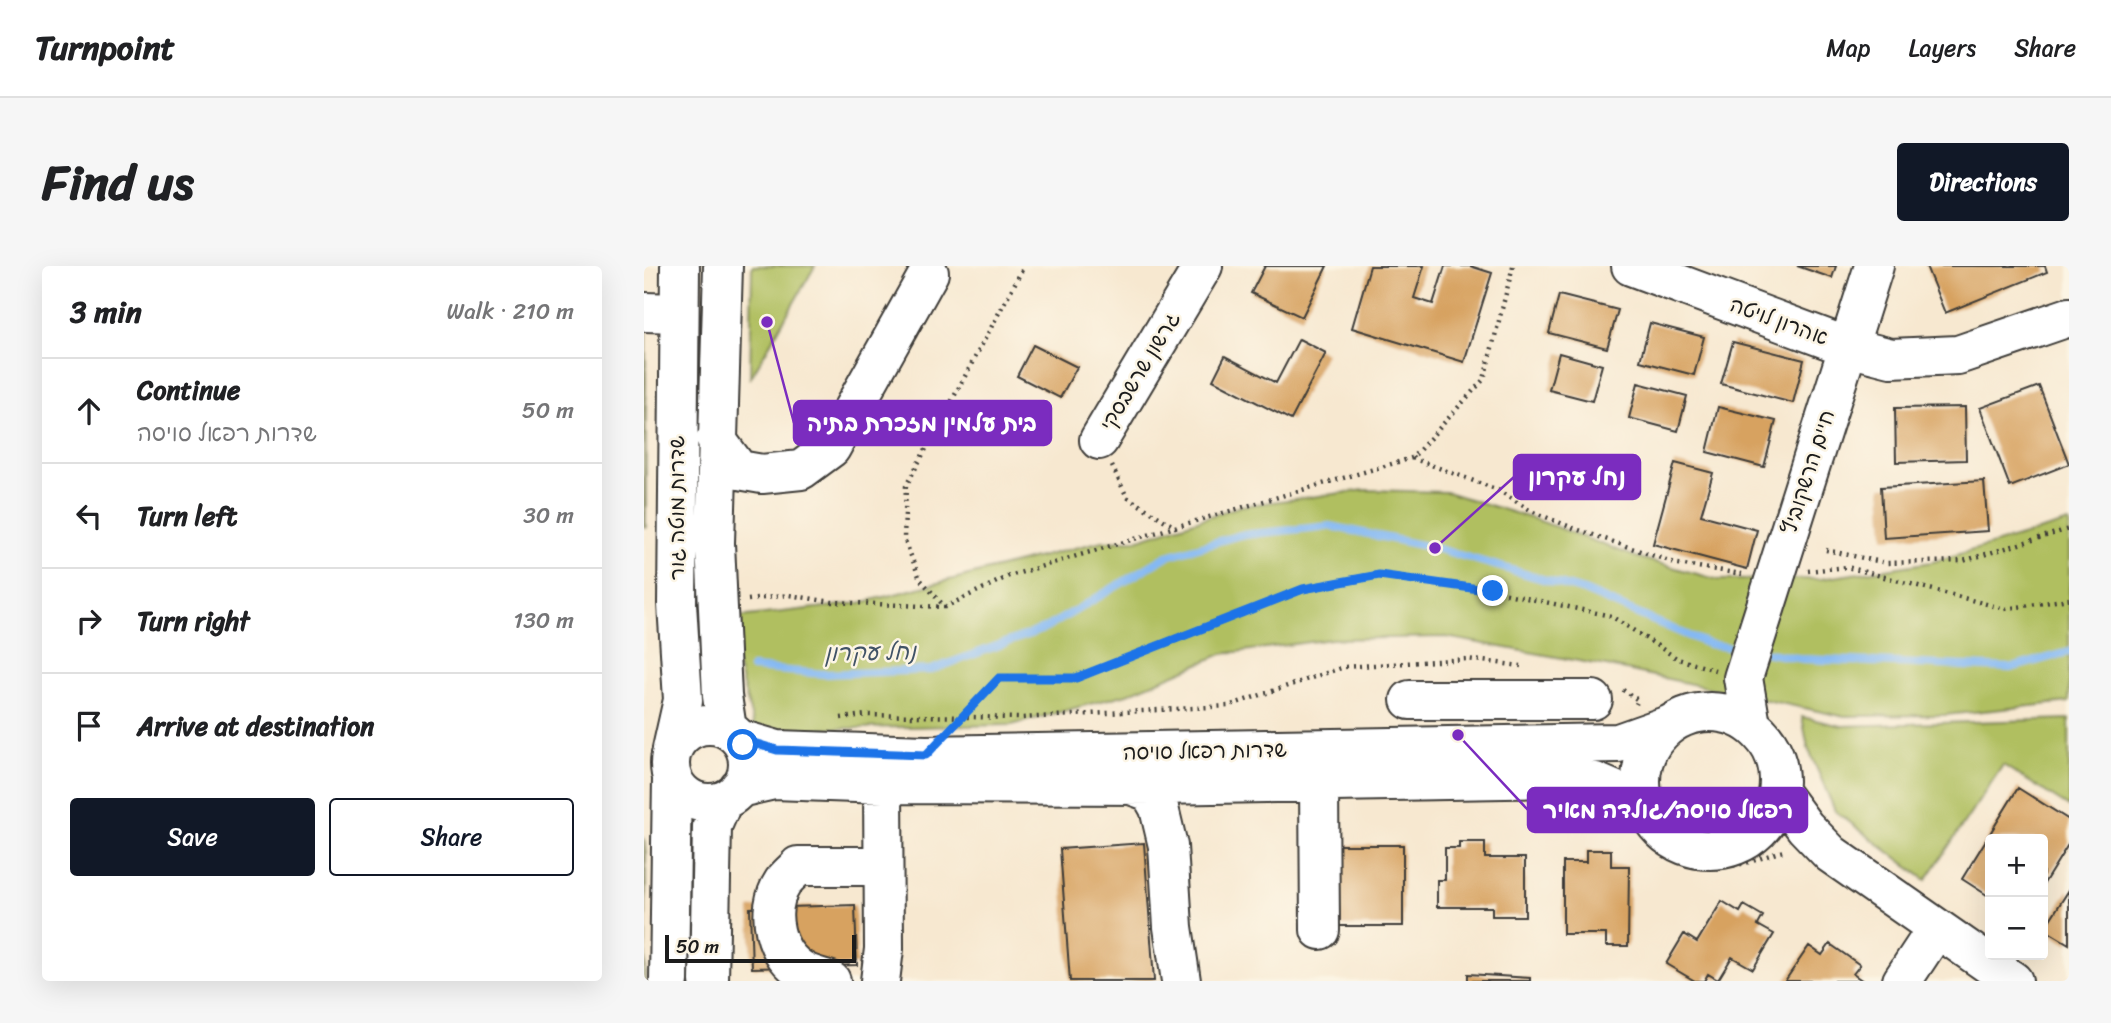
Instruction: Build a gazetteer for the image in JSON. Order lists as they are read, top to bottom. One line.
{"streets":{"street":["אהרון לויטה","גרשון שרשבסקי","חיים הרשקוביץ","שדרות מוטה גור","שדרות רפאל סויסה"]},"crossings":[["אהרון לויטה","חיים הרשקוביץ"],["חיים הרשקוביץ","שדרות רפאל סויסה"],["שדרות מוטה גור","שדרות רפאל סויסה"]],"water":["נחל עקרון"],"places":["בית עלמין מזכרת בתיה","נחל עקרון","רפאל סויסה/גולדה מאיר"],"scale_bar":"50 m","page":{"header":"Turnpoint","nav":["Map","Layers","Share"],"title":"Find us","buttons":["Directions",["Save","Share"]],"heading":["3 min","Walk · 210 m"],"list":[["Continue","שדרות רפאל סויסה","50 m"],["Turn left","30 m"],["Turn right","130 m"],"Arrive at destination"],"map_buttons":["+","−"],"scale":"50 m"}}
